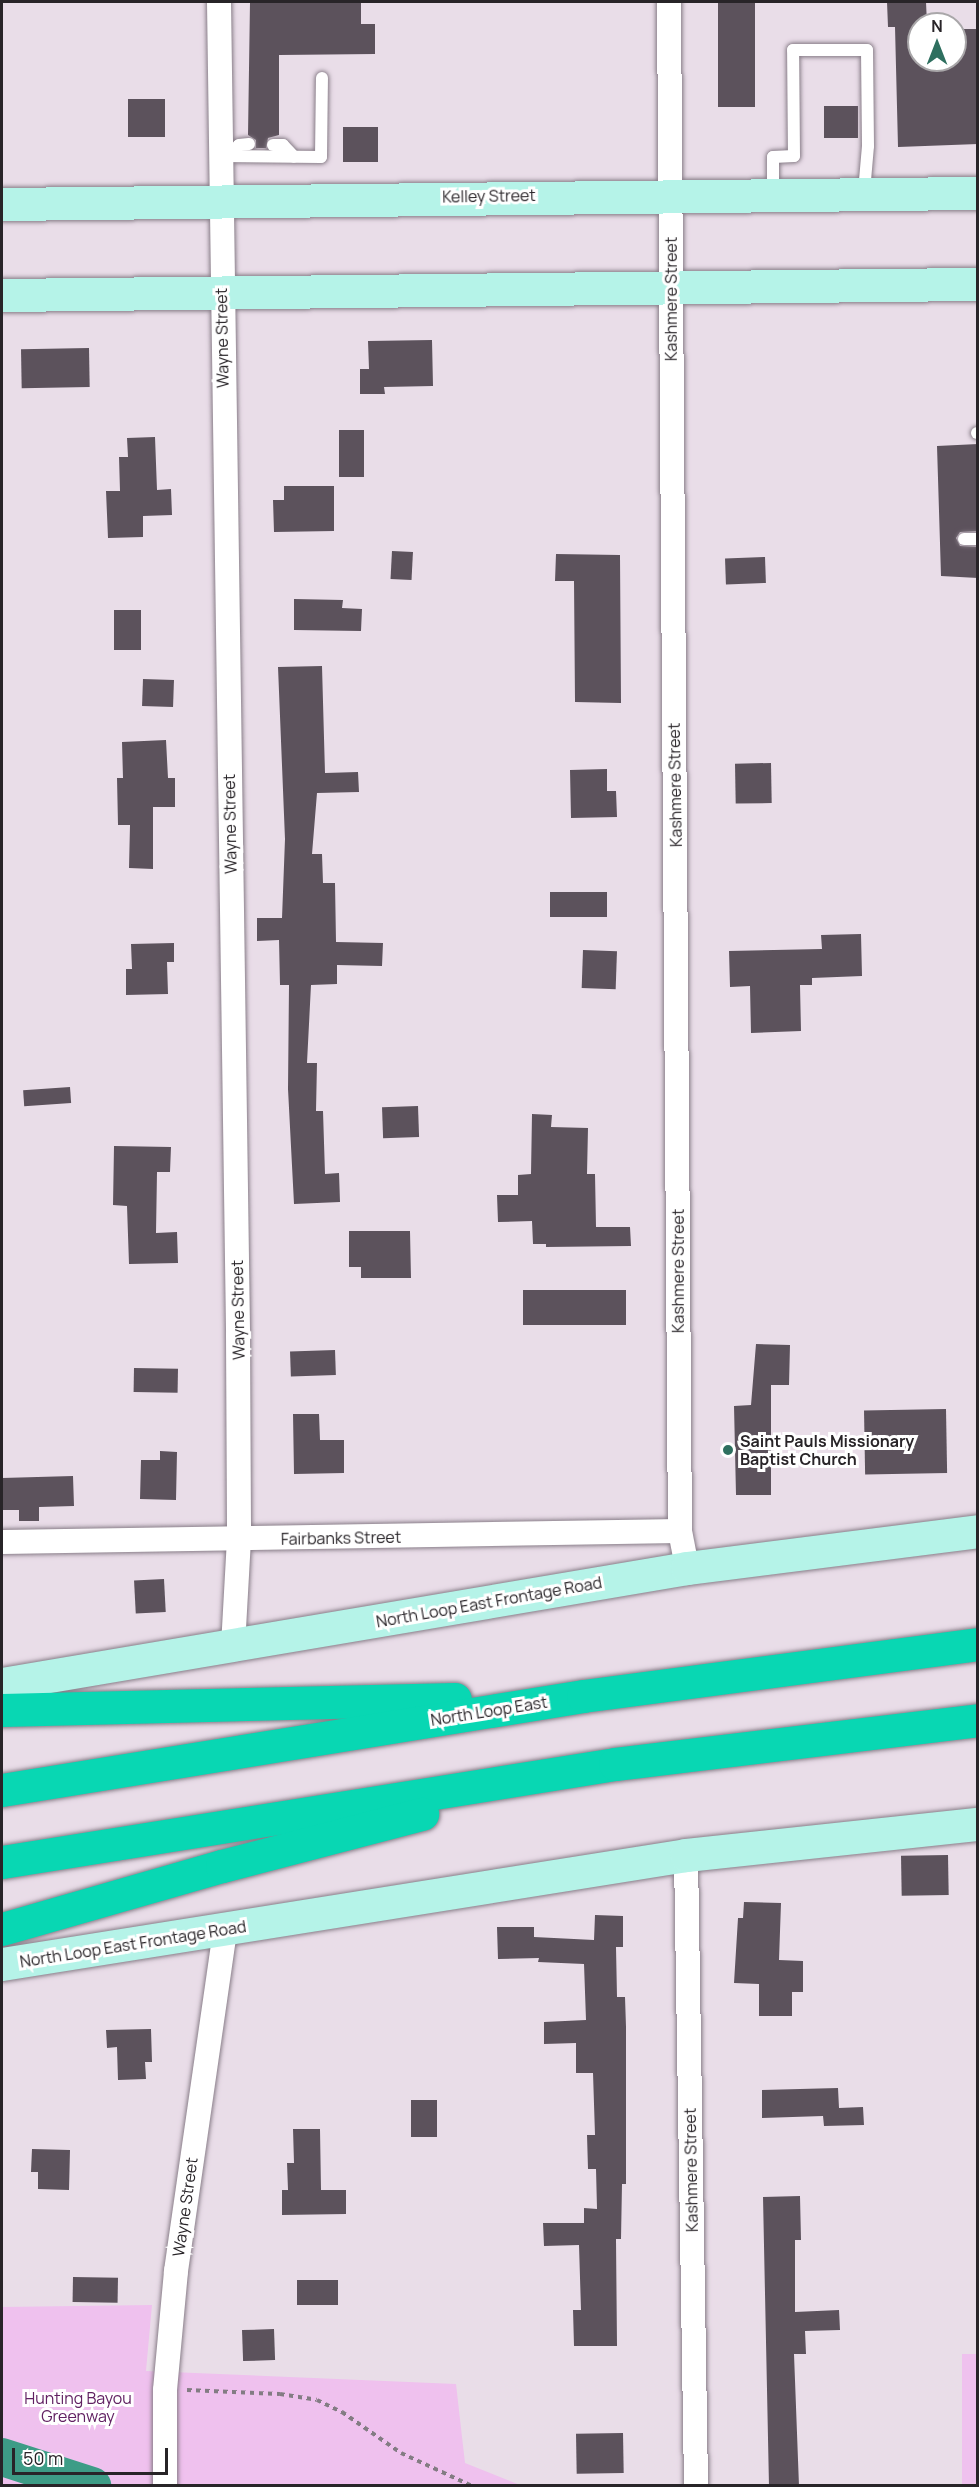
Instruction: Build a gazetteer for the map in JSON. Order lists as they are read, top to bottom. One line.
{"streets":{"highway":["North Loop East"],"main road":["Kelley Street","North Loop East Frontage Road"],"street":["Kashmere Street","Wayne Street","Fairbanks Street"]},"crossings":[["Kelley Street","Kashmere Street"],["Kelley Street","Wayne Street"],["Kashmere Street","Fairbanks Street"],["Kashmere Street","North Loop East Frontage Road"],["Wayne Street","Fairbanks Street"],["Wayne Street","North Loop East Frontage Road"]],"parks":["Hunting Bayou Greenway"],"places":["Saint Pauls Missionary Baptist Church"],"scale_bar":"50 m","north":"top"}
